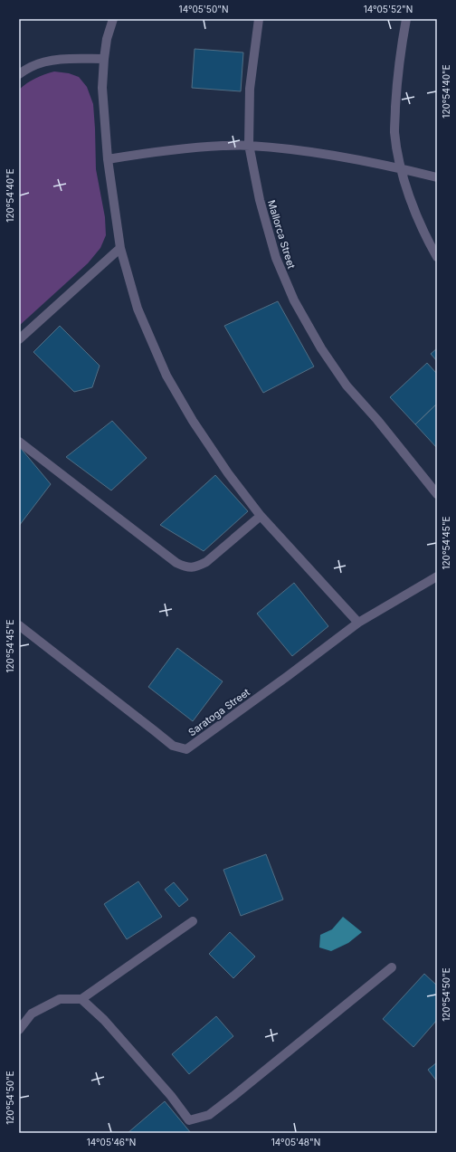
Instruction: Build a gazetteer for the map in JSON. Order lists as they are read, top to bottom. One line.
{"streets":{"street":["Mallorca Street","Saratoga Street"]},"coordinates":["14°05'50\"N","14°05'52\"N","120°54'40\"E","120°54'45\"E","120°54'50\"E","14°05'46\"N","14°05'48\"N"]}
